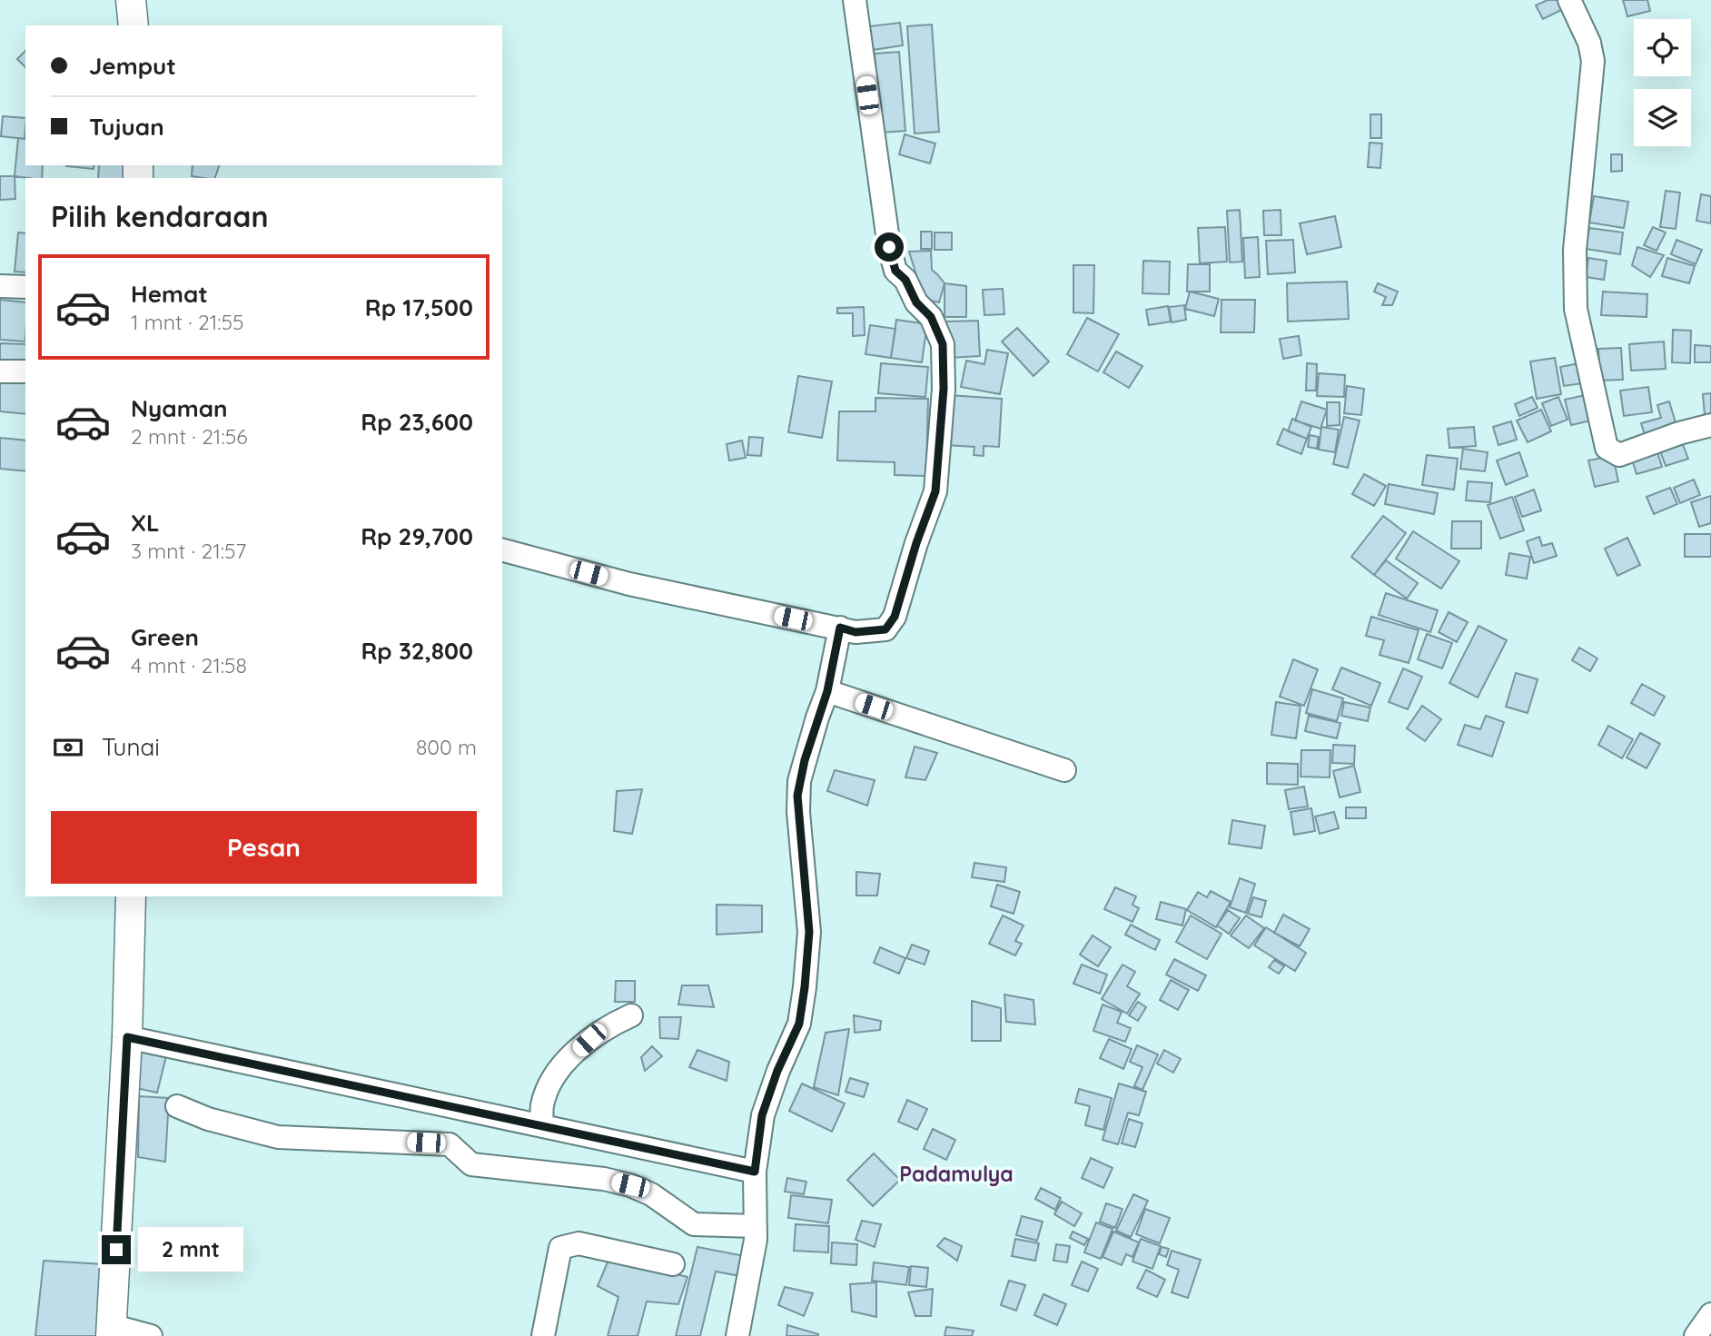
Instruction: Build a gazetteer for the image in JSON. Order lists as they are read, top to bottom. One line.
{"districts":["Padamulya"],"page":{"banner":["Jemput","Tujuan"],"heading":"Pilih kendaraan","list":[{"name":"Hemat","note":"1 mnt · 21:55","value":"Rp 17,500"},{"name":"Nyaman","note":"2 mnt · 21:56","value":"Rp 23,600"},{"name":"XL","note":"3 mnt · 21:57","value":"Rp 29,700"},{"name":"Green","note":"4 mnt · 21:58","value":"Rp 32,800"}],"pay":["Tunai","800 m"],"buttons":"Pesan","bubble":"2 mnt"}}
